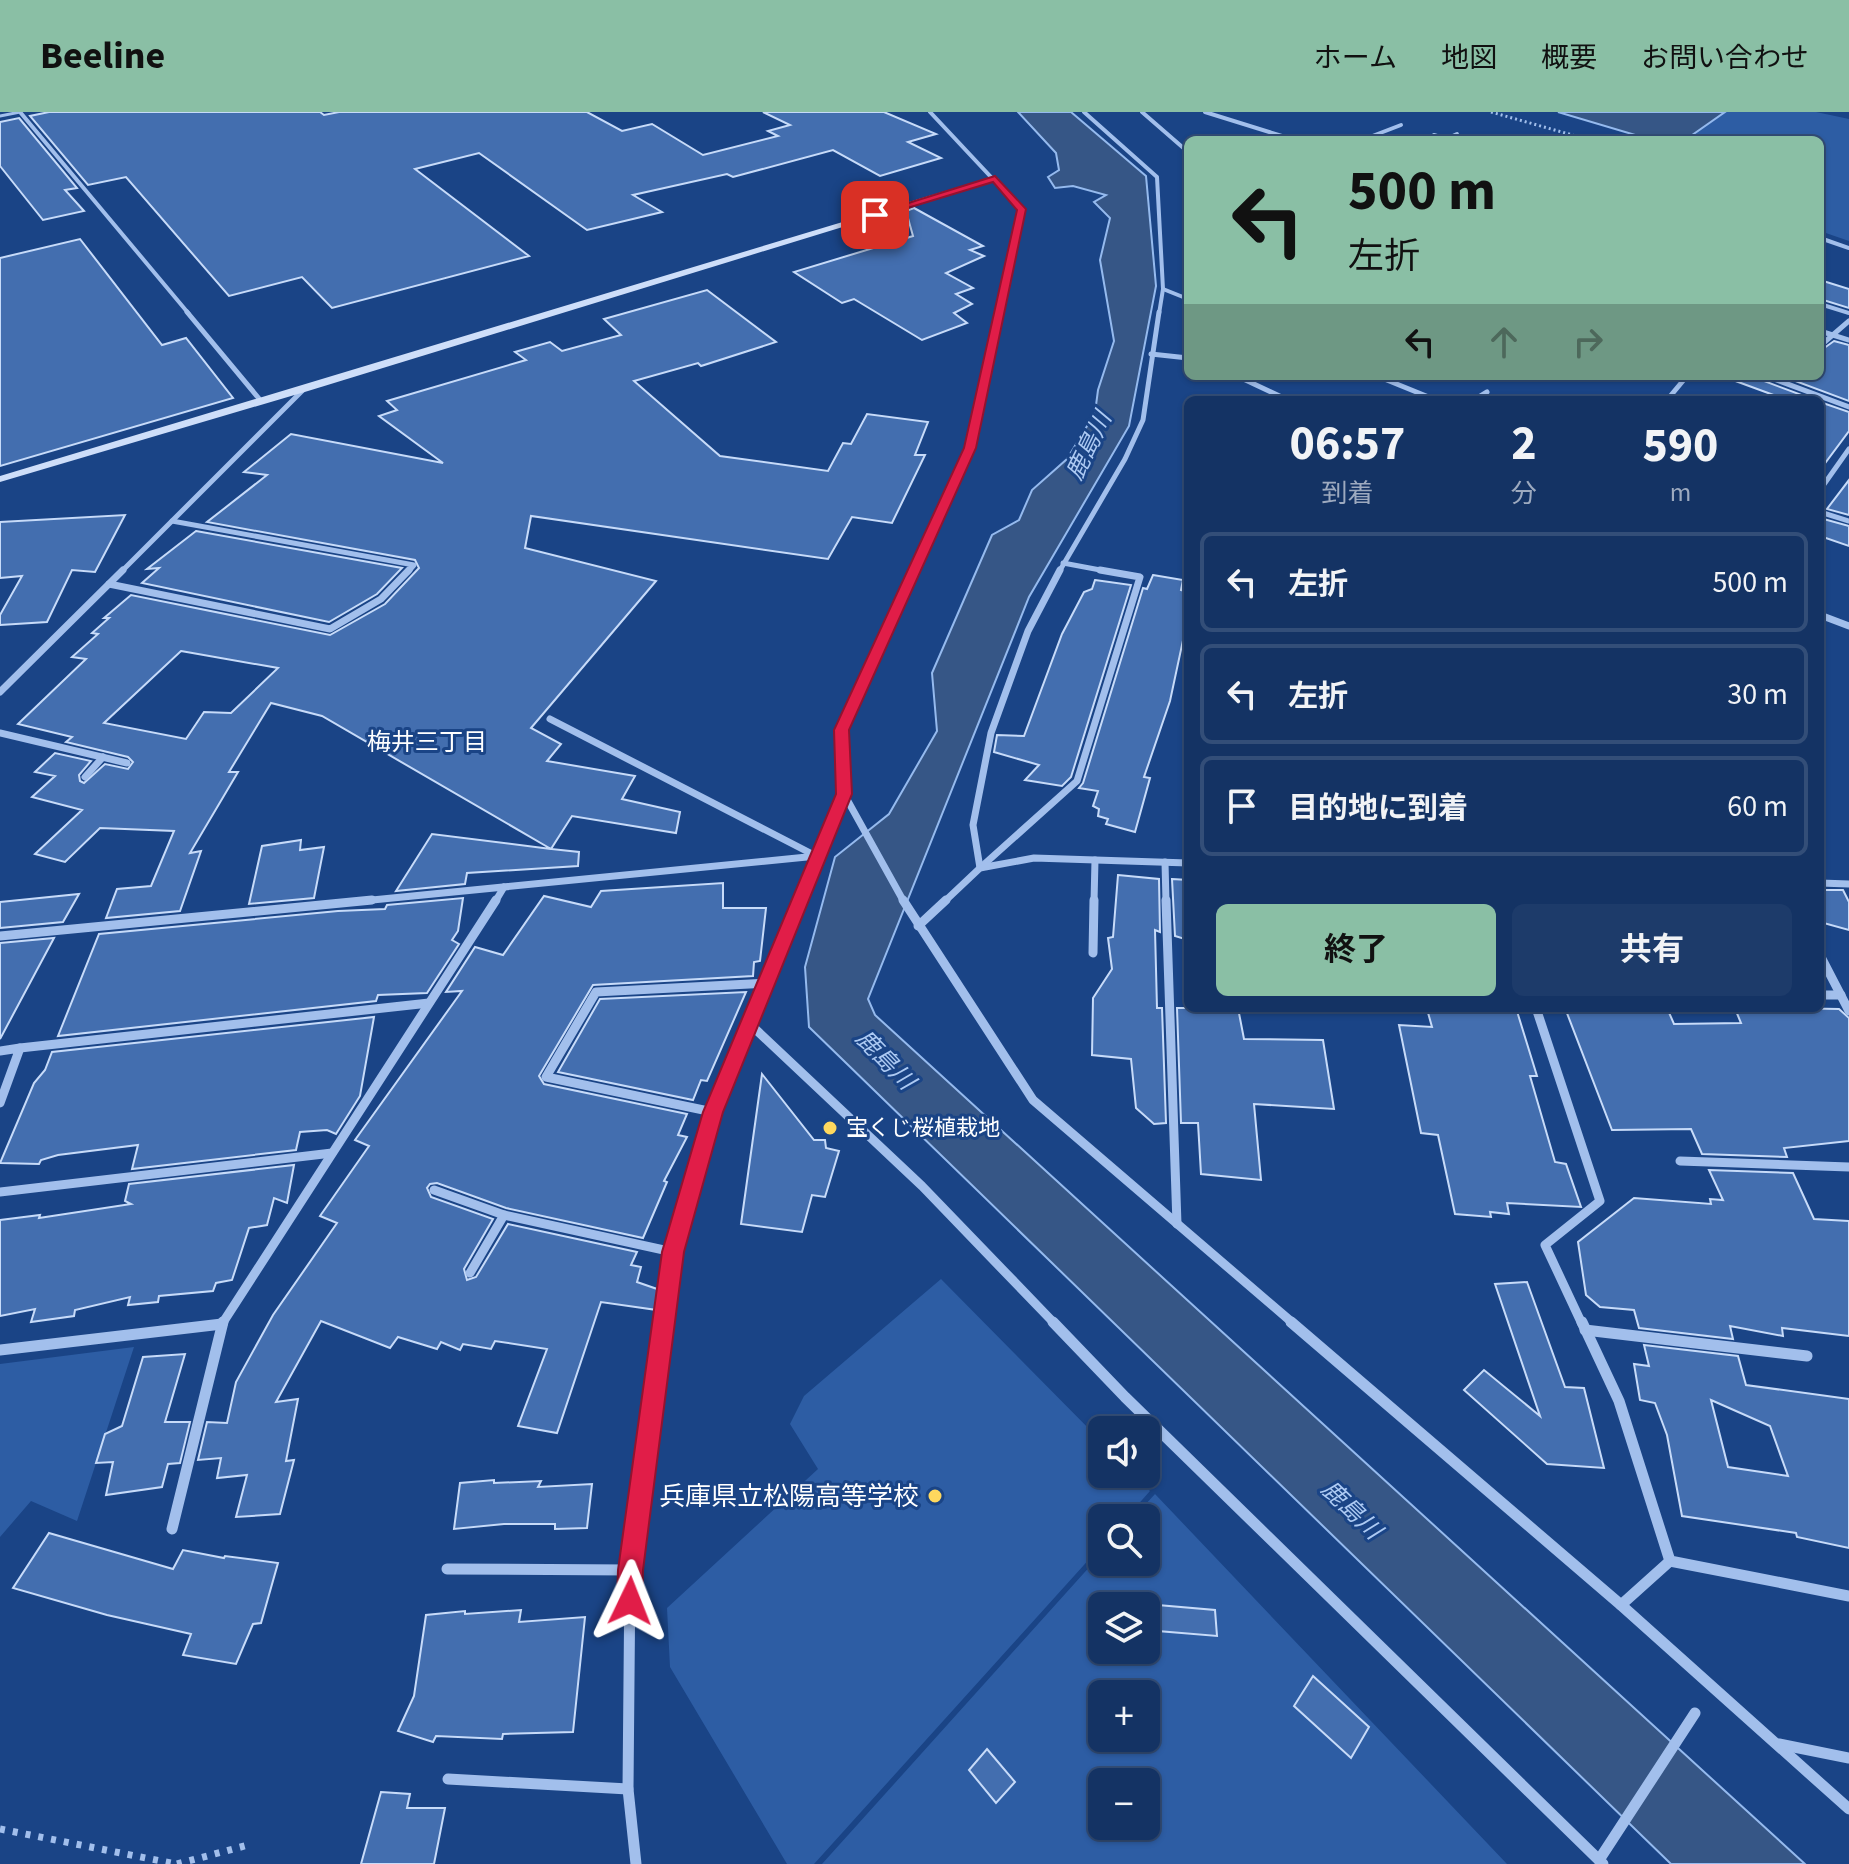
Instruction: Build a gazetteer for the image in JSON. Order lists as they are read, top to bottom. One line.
{"districts":["梅井三丁目"],"water":["鹿島川"],"places":["宝くじ桜植栽地","兵庫県立松陽高等学校"],"page":{"header":"Beeline","nav":["ホーム","地図","概要","お問い合わせ"],"turn":["500 m","左折"],"eta":["06:57","到着","2","分","590","m"],"list":[{"name":"左折","value":"500 m"},{"name":"左折","value":"30 m"},{"name":"目的地に到着","value":"60 m"}],"buttons":["終了","共有"],"map_buttons":["+","−"]}}
